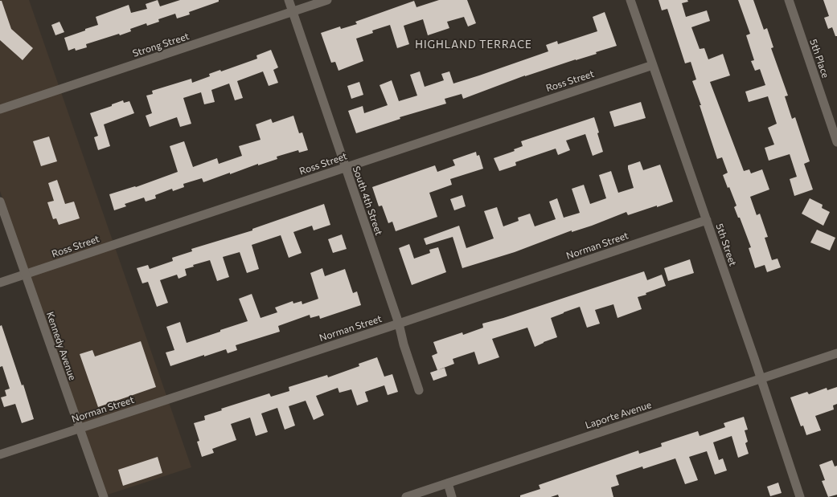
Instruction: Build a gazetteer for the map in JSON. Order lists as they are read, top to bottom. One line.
{"streets":{"street":["Strong Street","5th Place","Ross Street","South 4th Street","5th Street","Norman Street","Kennedy Avenue","Laporte Avenue"]},"crossings":[["Strong Street","South 4th Street"],["Ross Street","South 4th Street"],["Ross Street","5th Street"],["Ross Street","Kennedy Avenue"],["South 4th Street","Norman Street"],["5th Street","Norman Street"],["5th Street","Laporte Avenue"],["Norman Street","Kennedy Avenue"]],"districts":["HIGHLAND TERRACE"]}
